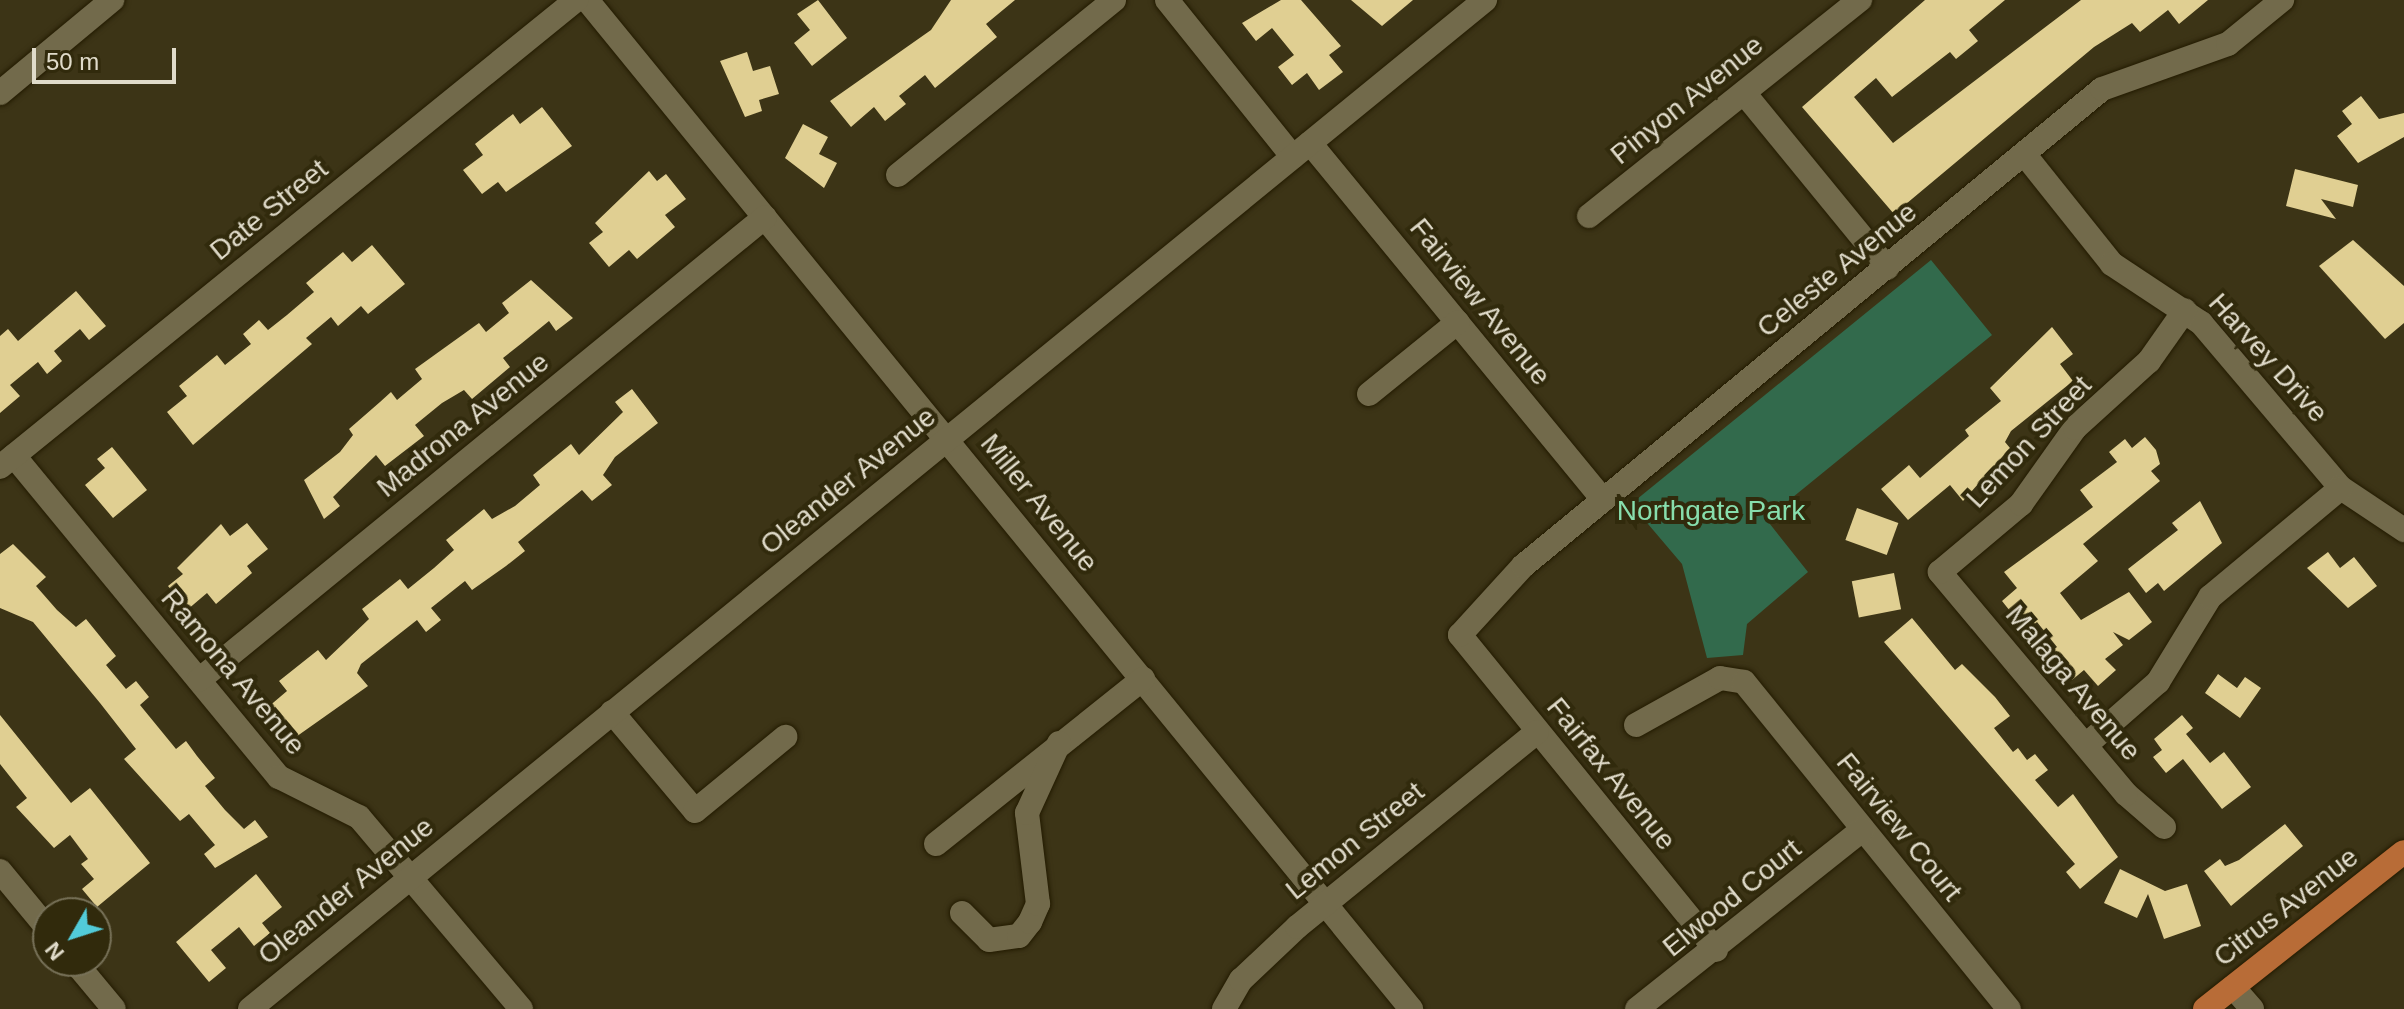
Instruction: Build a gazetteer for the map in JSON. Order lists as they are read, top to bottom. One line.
{"streets":{"main road":["Citrus Avenue"],"street":["Pinyon Avenue","Date Street","Celeste Avenue","Fairview Avenue","Harvey Drive","Madrona Avenue","Lemon Street","Oleander Avenue","Miller Avenue","Ramona Avenue","Malaga Avenue","Fairfax Avenue","Fairview Court","Elwood Court"]},"crossings":[["Date Street","Ramona Avenue"],["Celeste Avenue","Fairview Avenue"],["Celeste Avenue","Harvey Drive"],["Celeste Avenue","Fairfax Avenue"],["Fairview Avenue","Oleander Avenue"],["Harvey Drive","Lemon Street"],["Madrona Avenue","Miller Avenue"],["Madrona Avenue","Ramona Avenue"],["Lemon Street","Miller Avenue"],["Lemon Street","Malaga Avenue"],["Lemon Street","Fairfax Avenue"],["Oleander Avenue","Miller Avenue"],["Oleander Avenue","Ramona Avenue"],["Fairfax Avenue","Elwood Court"],["Fairview Court","Elwood Court"]],"parks":["Northgate Park"],"scale_bar":"50 m","north":"bottom left"}
